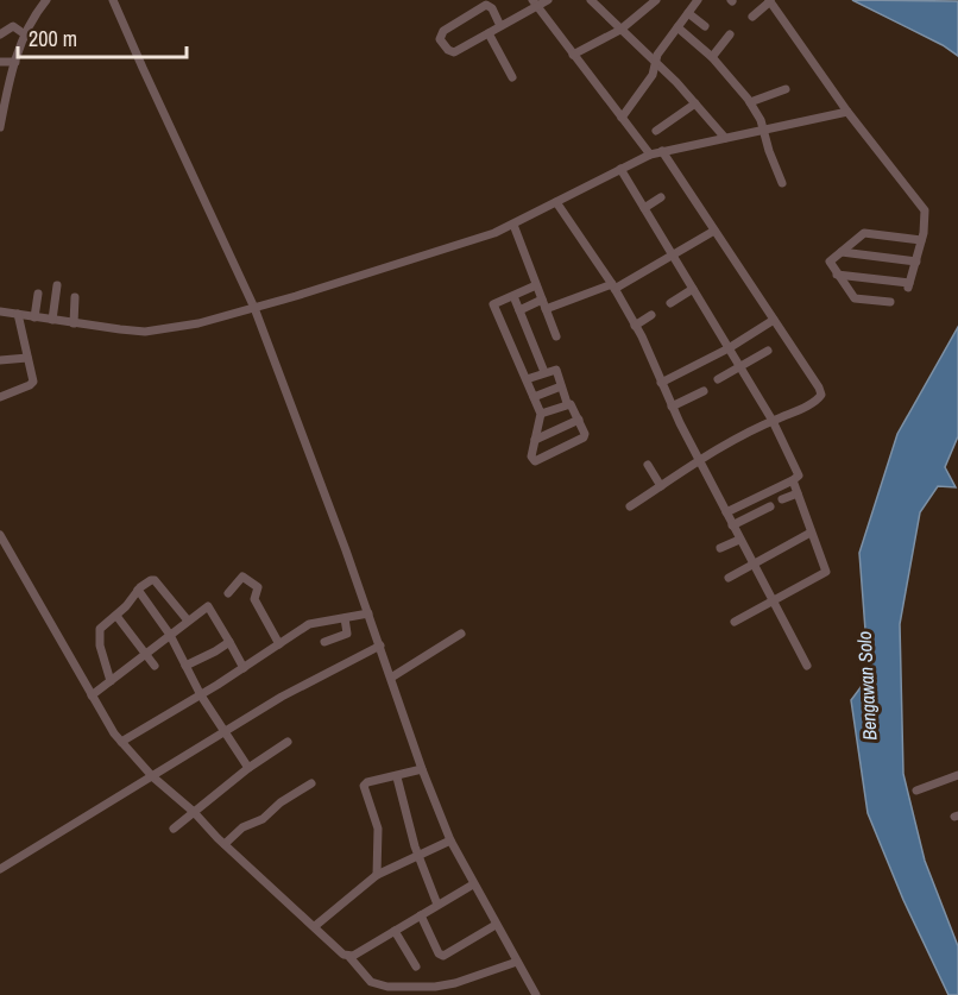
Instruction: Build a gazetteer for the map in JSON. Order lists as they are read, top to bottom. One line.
{"water":["Bengawan Solo"],"scale_bar":"200 m"}
